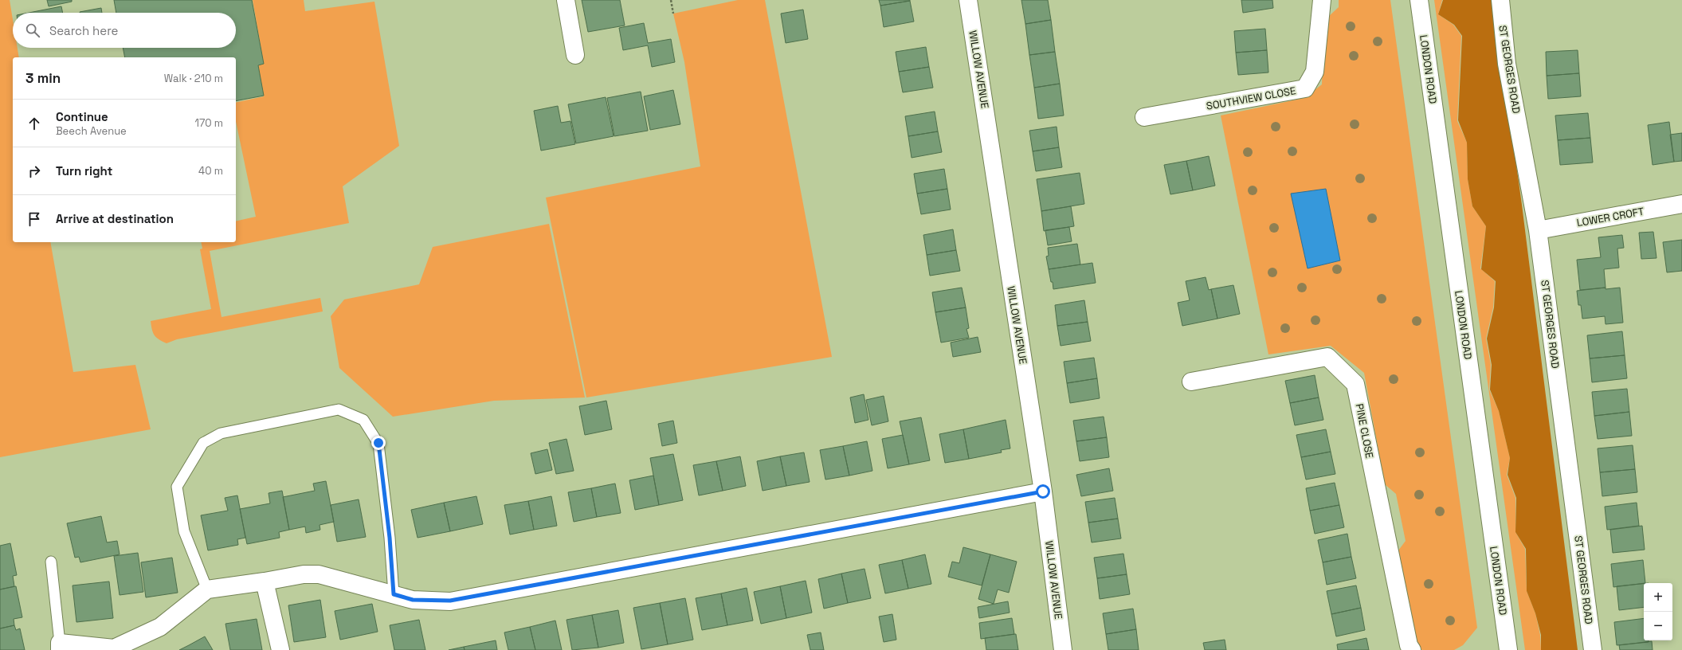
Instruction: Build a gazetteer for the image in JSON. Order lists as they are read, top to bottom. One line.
{"streets":{"street":["WILLOW AVENUE","LONDON ROAD","ST GEORGES ROAD","SOUTHVIEW CLOSE","LOWER CROFT","PINE CLOSE"]},"crossings":[["ST GEORGES ROAD","LOWER CROFT"]],"page":{"search":"Search here","heading":["3 min","Walk · 210 m"],"list":[["Continue","Beech Avenue","170 m"],["Turn right","40 m"],"Arrive at destination"],"map_buttons":["+","−"]}}
